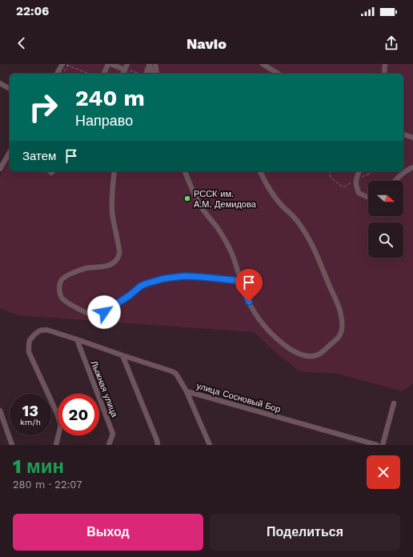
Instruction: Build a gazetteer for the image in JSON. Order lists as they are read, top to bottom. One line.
{"streets":{"street":["Лыжная улица","улица Сосновый Бор"]},"crossings":[["Лыжная улица","улица Сосновый Бор"]],"places":["РССК им. А.М. Демидова"],"north":"right","page":{"status":"22:06","header":"Navio","turn":["240 m","Направо"],"then":"Затем","speed":"13 km/h","limit":"20","heading":["1 мин","280 m · 22:07"],"buttons":["Выход","Поделиться"]}}
